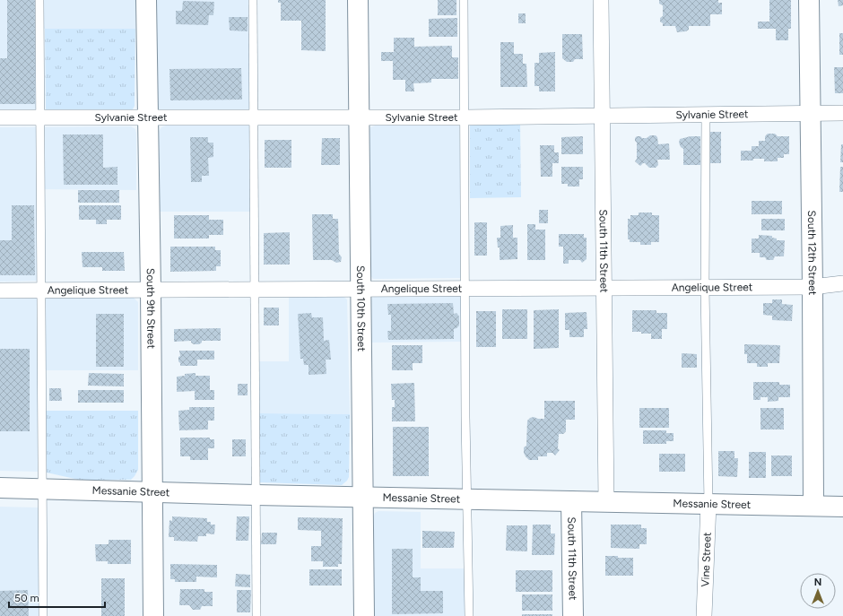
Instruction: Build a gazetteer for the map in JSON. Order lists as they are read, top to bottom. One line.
{"streets":{"main road":["South 11th Street","South 12th Street","South 9th Street","South 10th Street","Messanie Street"],"street":["Sylvanie Street","Angelique Street","Vine Street"]},"crossings":[["Sylvanie Street","South 11th Street"],["Sylvanie Street","South 12th Street"],["Sylvanie Street","South 9th Street"],["Sylvanie Street","South 10th Street"],["South 11th Street","Angelique Street"],["South 11th Street","Messanie Street"],["South 12th Street","Angelique Street"],["South 12th Street","Messanie Street"],["Angelique Street","South 9th Street"],["Angelique Street","South 10th Street"],["South 9th Street","Messanie Street"],["South 10th Street","Messanie Street"],["Messanie Street","Vine Street"]],"scale_bar":"50 m","north":"top"}
